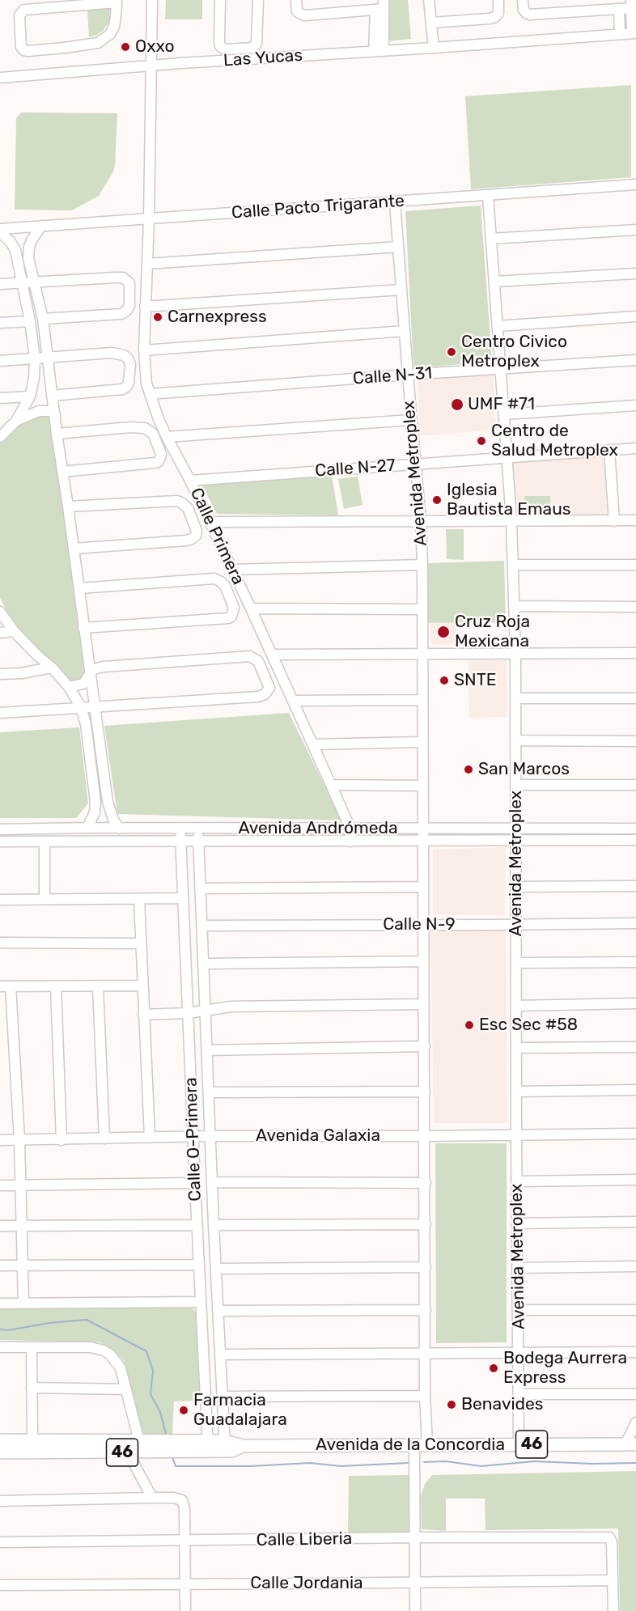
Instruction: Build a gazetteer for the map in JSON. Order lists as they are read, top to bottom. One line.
{"streets":{"main road":["46","Avenida de la Concordia"],"street":["Las Yucas","Calle Pacto Trigarante","Calle N-31","Calle N-27","Avenida Metroplex","Calle Primera","Avenida Andrómeda","Calle N-9","Avenida Galaxia","Calle O-Primera","Calle Liberia","Calle Jordania"]},"crossings":[["Las Yucas","Calle Primera"],["Calle Pacto Trigarante","Avenida Metroplex"],["Calle Pacto Trigarante","Calle Primera"],["Calle N-31","Avenida Metroplex"],["Calle N-31","Calle Primera"],["Calle N-27","Avenida Metroplex"],["Calle N-27","Calle Primera"],["Avenida Metroplex","Avenida Andrómeda"],["Avenida Metroplex","Calle N-9"],["Avenida Metroplex","Avenida Galaxia"],["Avenida Metroplex","Avenida de la Concordia"],["Avenida Metroplex","Calle Liberia"],["Avenida Metroplex","Calle Jordania"],["Calle Primera","Avenida Andrómeda"],["Avenida Andrómeda","Calle O-Primera"],["Calle N-9","Calle O-Primera"],["Avenida Galaxia","Calle O-Primera"],["Calle O-Primera","Avenida de la Concordia"],["Calle Liberia","Calle Jordania"]],"places":["Oxxo","Carnexpress","Centro Civico Metroplex","UMF #71","Centro de Salud Metroplex","Iglesia Bautista Emaus","Cruz Roja Mexicana","SNTE","San Marcos","Esc Sec #58","Bodega Aurrera Express","Benavides","Farmacia Guadalajara"]}
